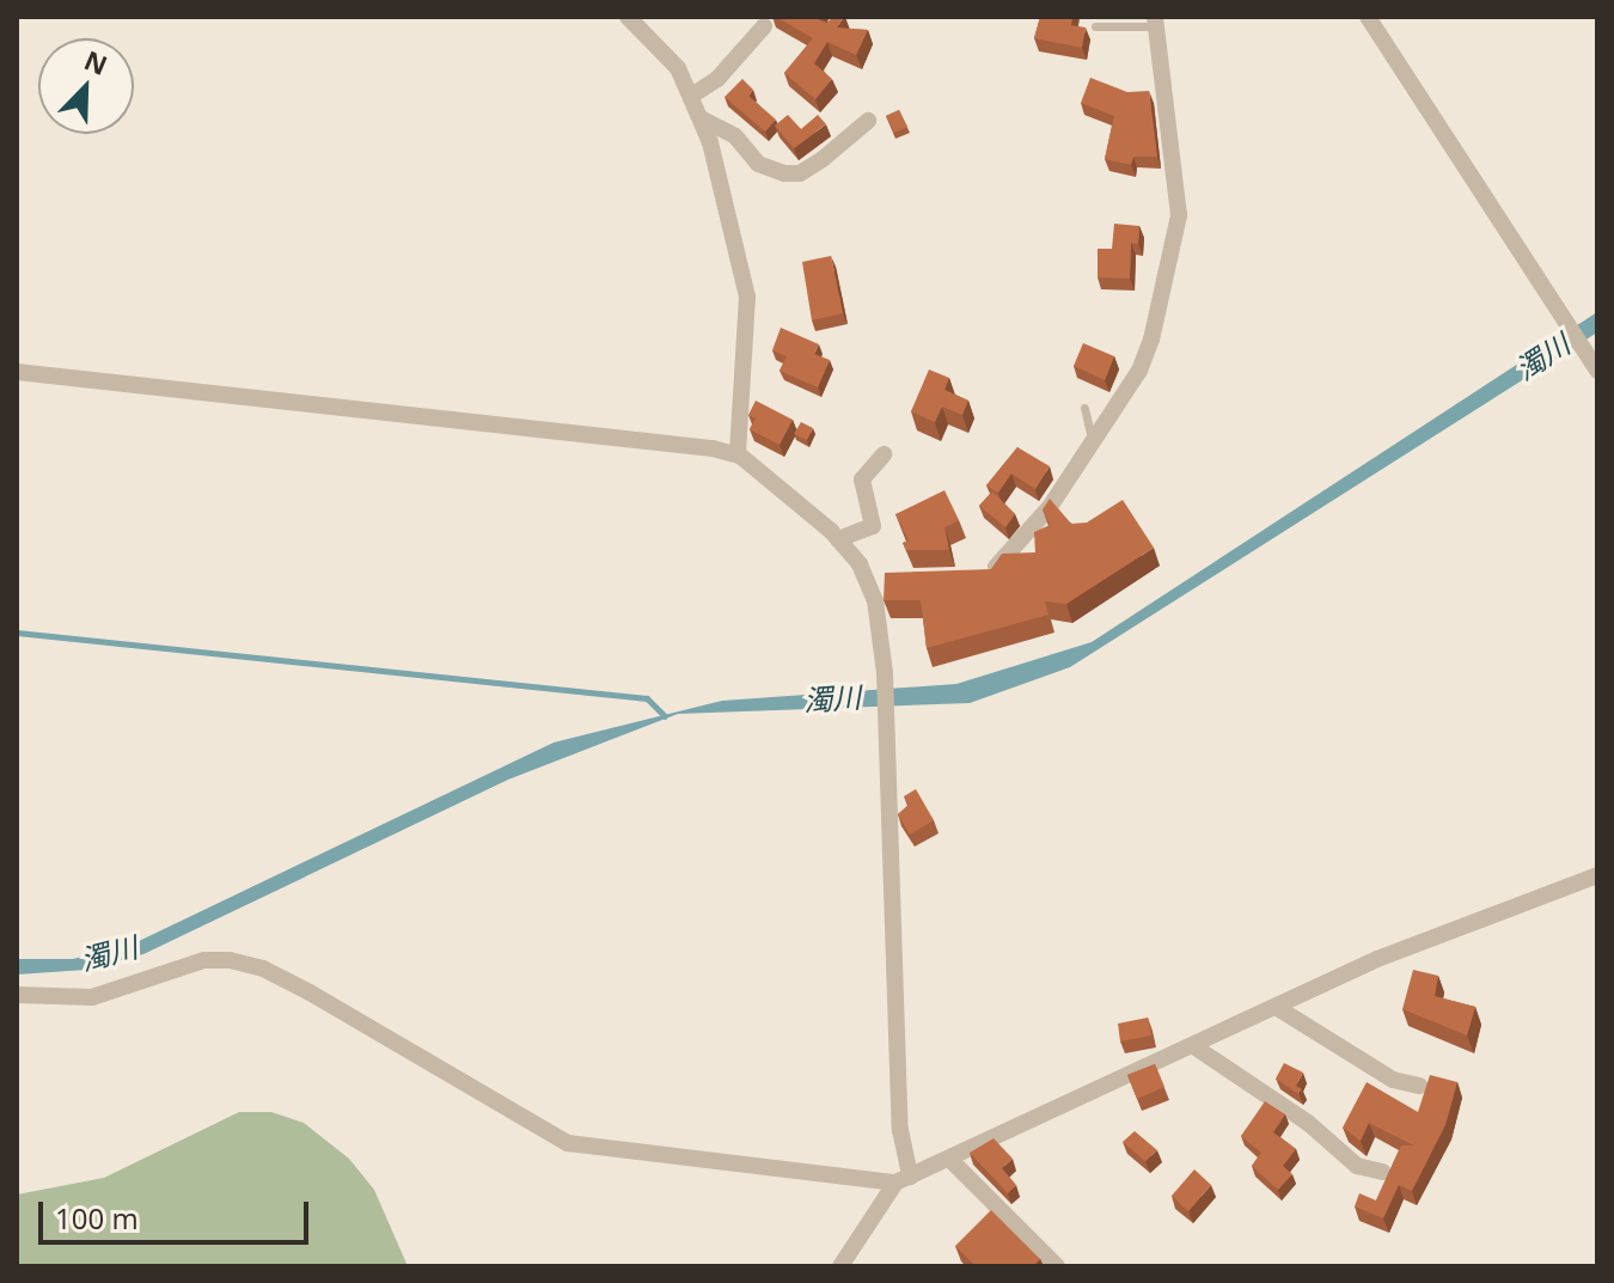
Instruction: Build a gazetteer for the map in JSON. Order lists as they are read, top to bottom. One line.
{"water":["濁川"],"scale_bar":"100 m","north":"top right"}
